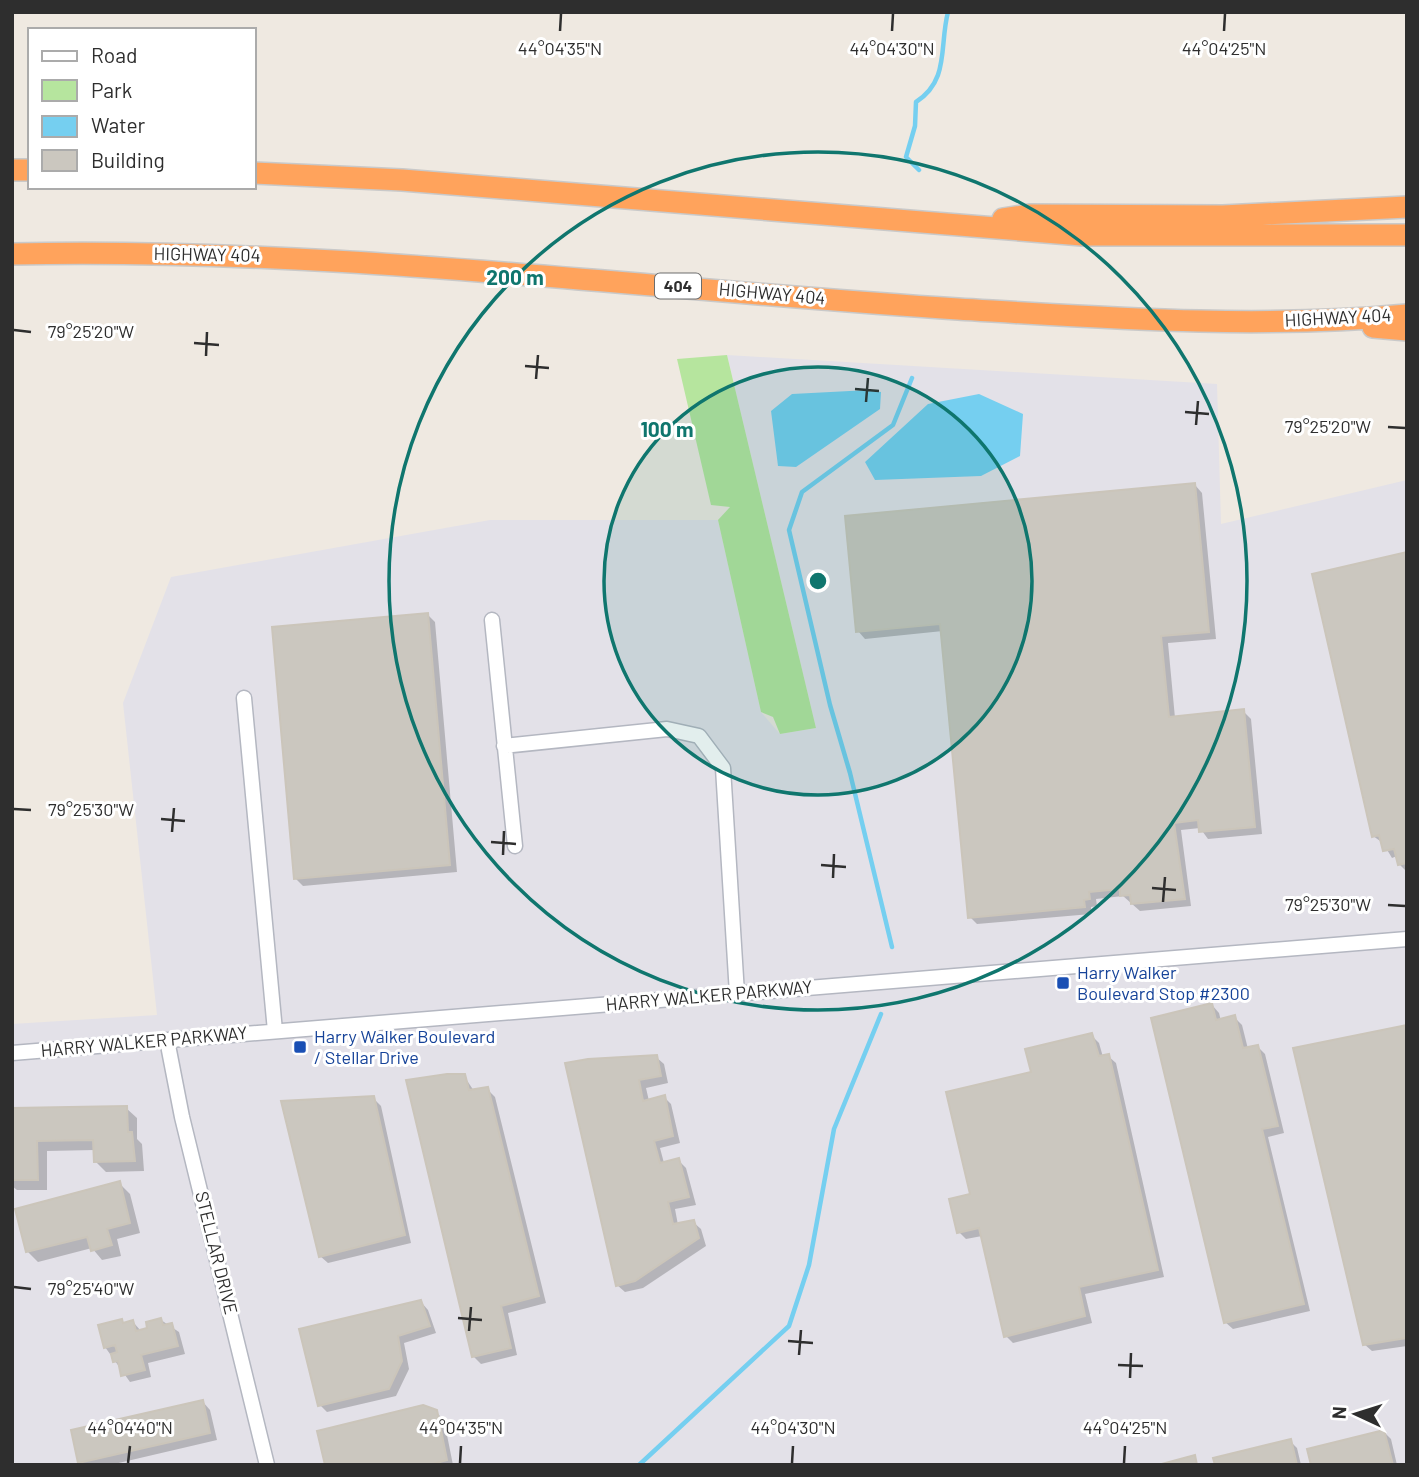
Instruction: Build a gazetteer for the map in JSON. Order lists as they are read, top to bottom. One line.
{"streets":{"highway":["HIGHWAY 404","404"],"street":["HARRY WALKER PARKWAY","STELLAR DRIVE"]},"crossings":[["HARRY WALKER PARKWAY","STELLAR DRIVE"]],"places":{"transit":["Harry Walker Boulevard Stop #2300","Harry Walker Boulevard / Stellar Drive"]},"legend":["Road","Park","Water","Building"],"north":"left","coordinates":["44°04'35\"N","44°04'30\"N","44°04'25\"N","79°25'20\"W","79°25'30\"W","79°25'40\"W","44°04'40\"N"],"rings":["200 m","100 m"]}
